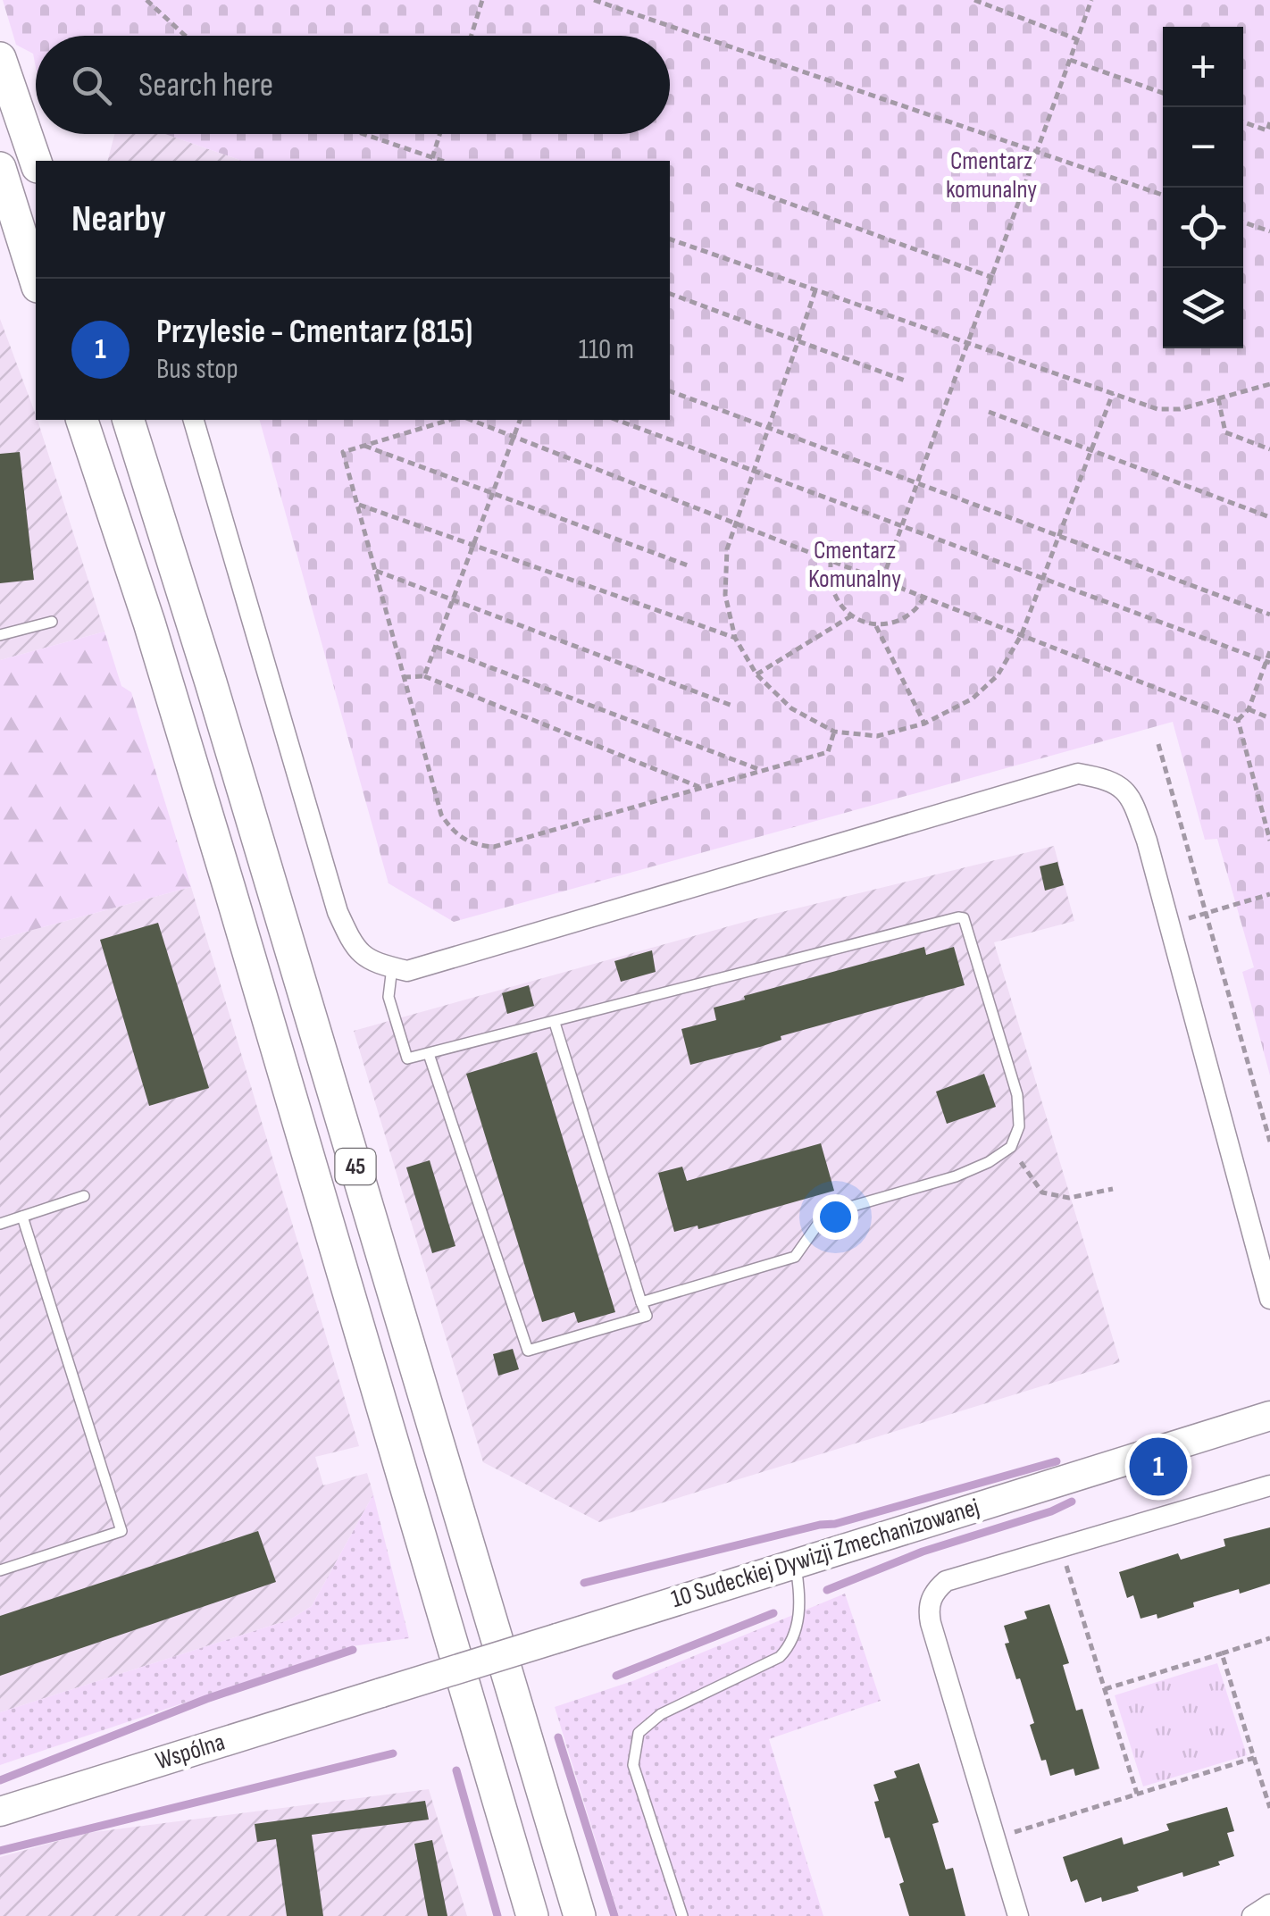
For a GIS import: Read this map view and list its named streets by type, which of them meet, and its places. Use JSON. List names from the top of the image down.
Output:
{
  "streets": {
    "main road": ["45"],
    "street": ["10 Sudeckiej Dywizji Zmechanizowanej", "Wspólna"]
  },
  "crossings": [
    ["10 Sudeckiej Dywizji Zmechanizowanej", "Wspólna"]
  ],
  "parks": ["Cmentarz komunalny", "Cmentarz Komunalny"],
  "page": {
    "map_buttons": ["+", "−"],
    "search": "Search here",
    "heading": "Nearby",
    "list": [
      {
        "mark": "1",
        "name": "Przylesie - Cmentarz (815)",
        "note": "Bus stop",
        "value": "110 m"
      }
    ],
    "pins": "1"
  }
}
